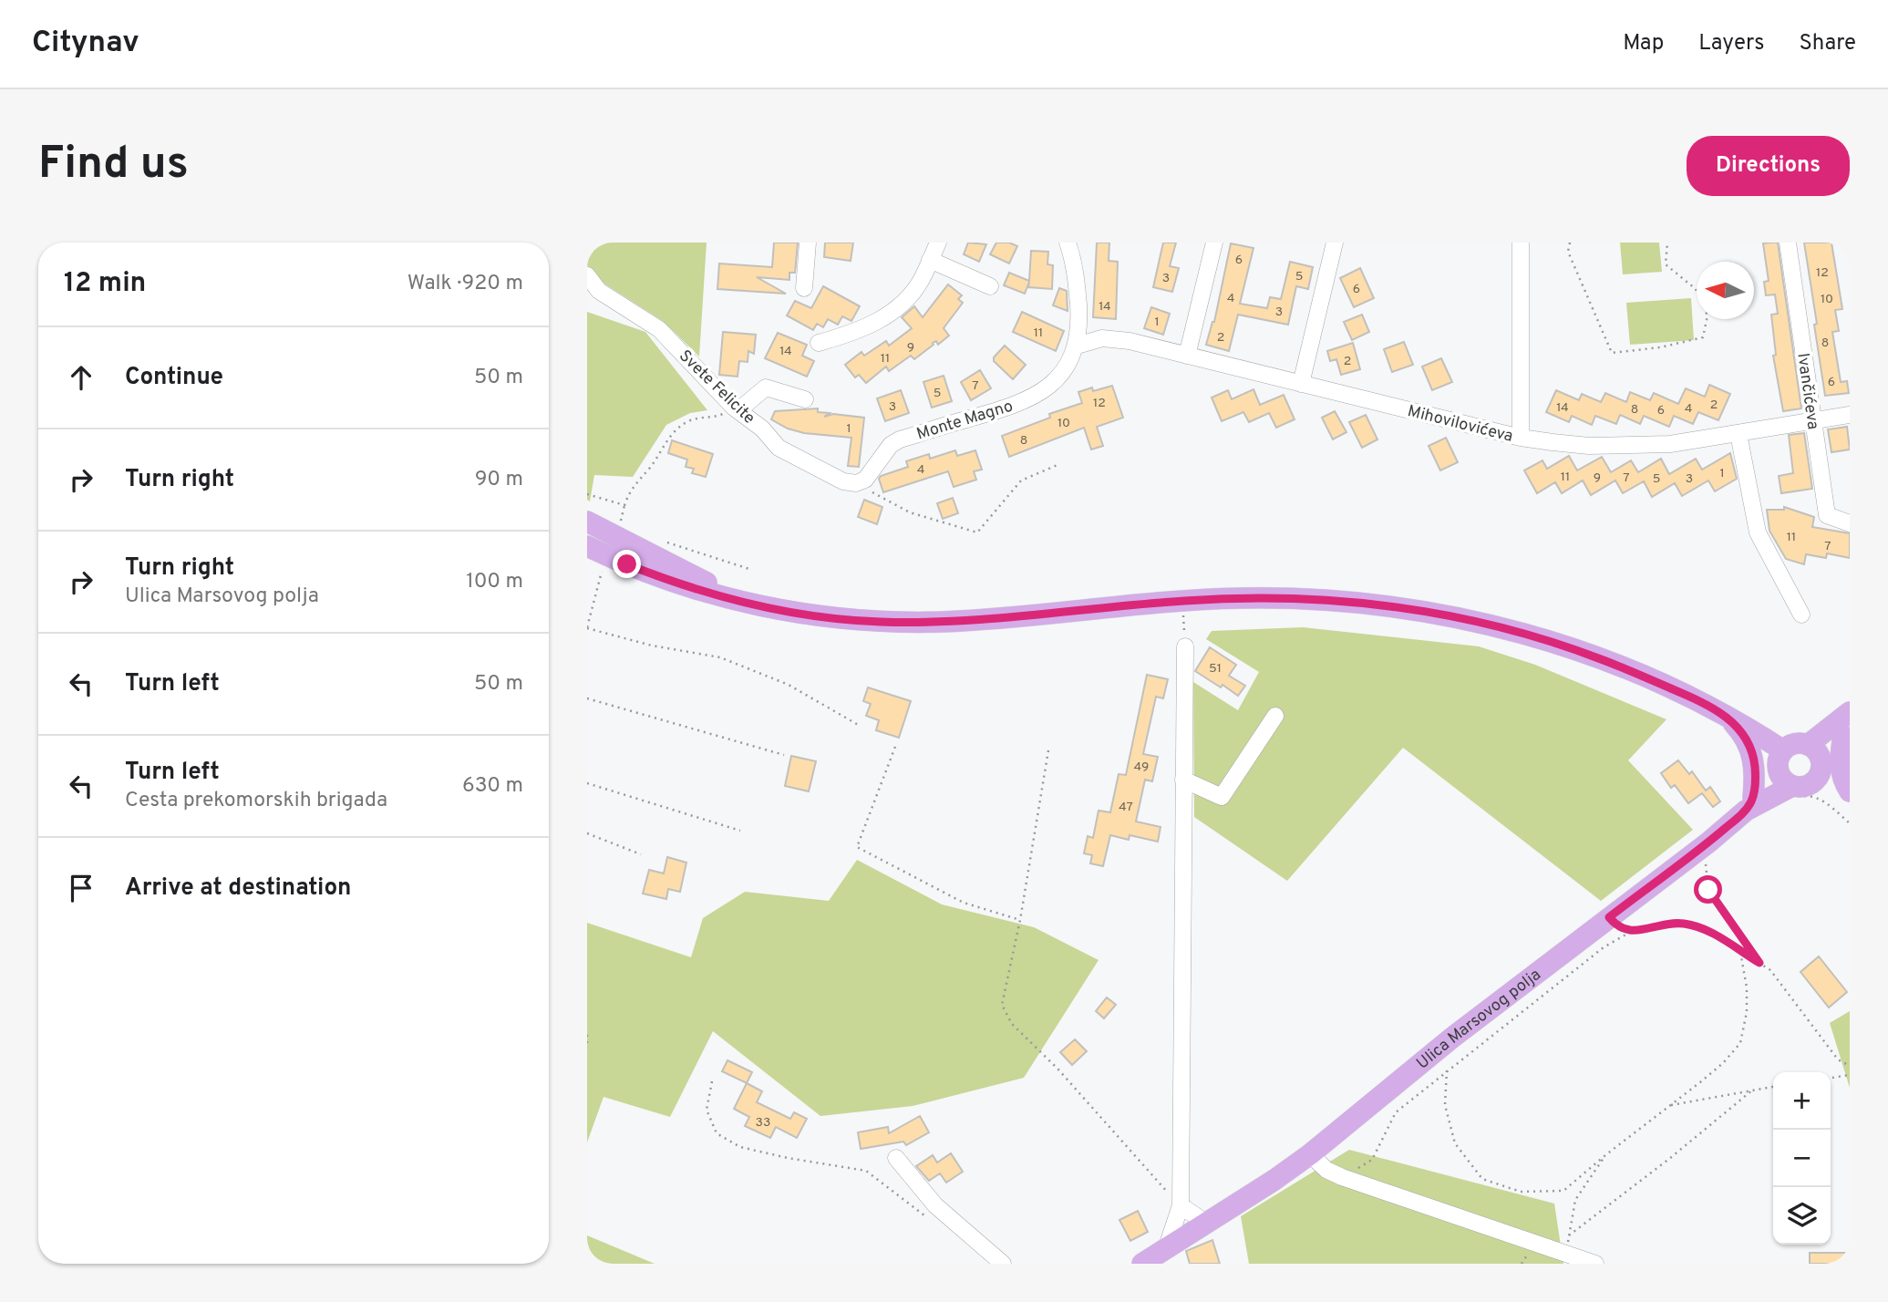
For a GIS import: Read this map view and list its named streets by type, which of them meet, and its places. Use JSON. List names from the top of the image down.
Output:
{
  "streets": {
    "main road": ["Ulica Marsovog polja"],
    "street": [
      "Svete Felicite",
      "Ivančićeva",
      "Monte Magno",
      "Mihovilovićeva"
    ]
  },
  "crossings": [
    ["Svete Felicite", "Monte Magno"],
    ["Ivančićeva", "Mihovilovićeva"],
    ["Monte Magno", "Mihovilovićeva"]
  ],
  "house_numbers": [
    "6",
    "12",
    "5",
    "3",
    "6",
    "4",
    "10",
    "14",
    "3",
    "1",
    "11",
    "2",
    "8",
    "9",
    "14",
    "11",
    "2",
    "6",
    "7",
    "5",
    "12",
    "2",
    "3",
    "14",
    "4",
    "8",
    "6",
    "10",
    "1",
    "8",
    "4",
    "1",
    "11",
    "9",
    "7",
    "5",
    "3",
    "11",
    "7",
    "51",
    "49",
    "47",
    "33"
  ],
  "north": "left",
  "page": {
    "header": "Citynav",
    "nav": ["Map", "Layers", "Share"],
    "buttons": "Directions",
    "title": "Find us",
    "heading": ["12 min", "Walk · 920 m"],
    "list": [
      ["Continue", "50 m"],
      ["Turn right", "90 m"],
      ["Turn right", "Ulica Marsovog polja", "100 m"],
      ["Turn left", "50 m"],
      ["Turn left", "Cesta prekomorskih brigada", "630 m"],
      "Arrive at destination"
    ],
    "map_buttons": ["+", "−"]
  }
}
